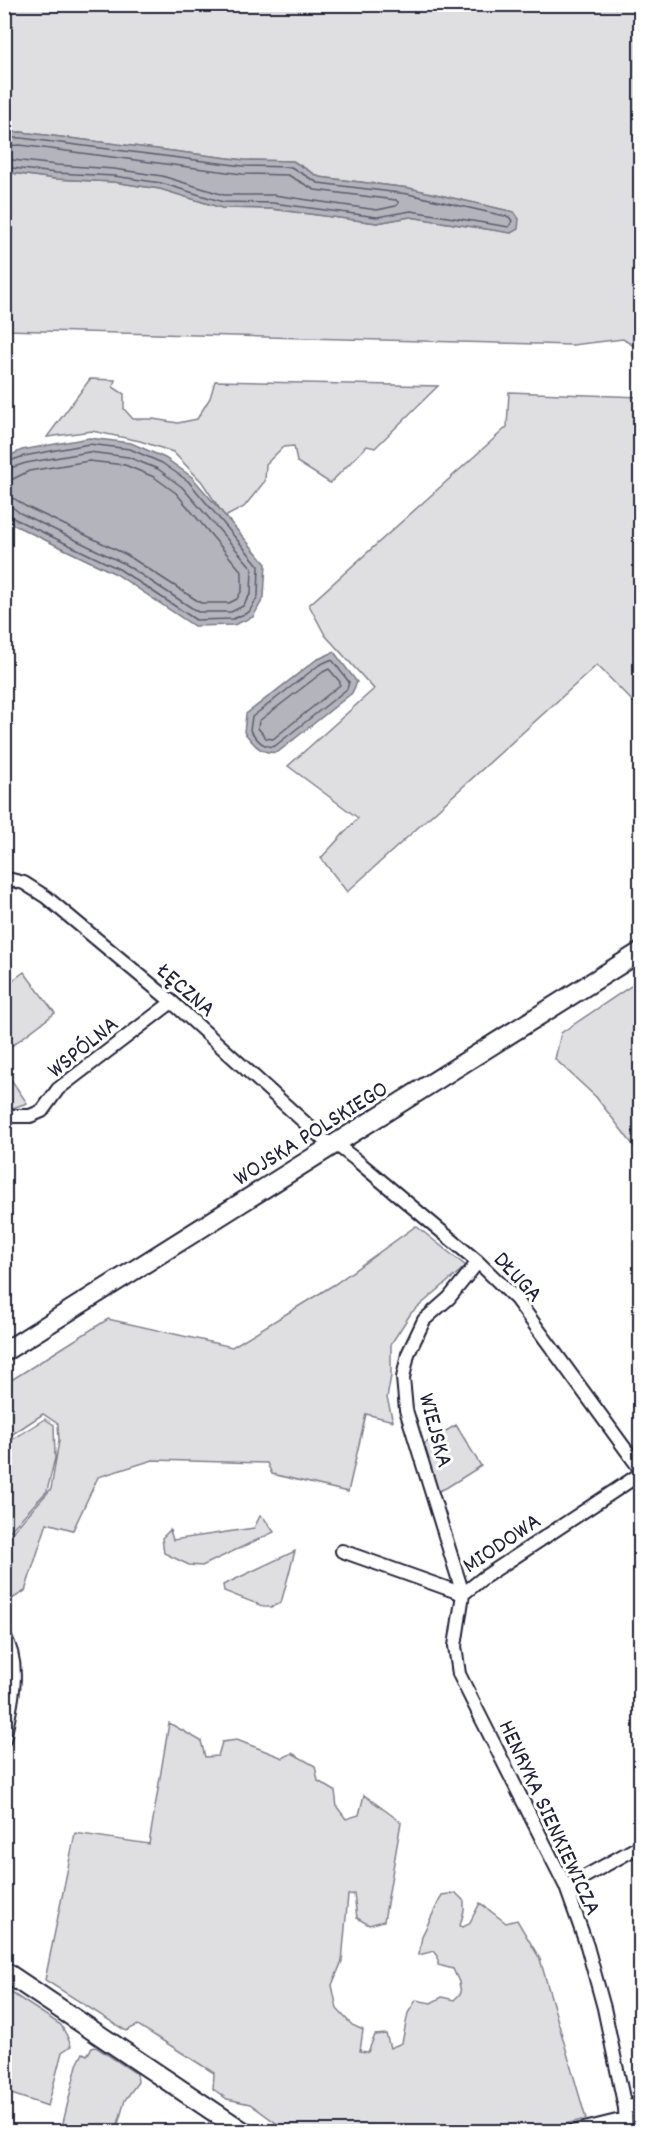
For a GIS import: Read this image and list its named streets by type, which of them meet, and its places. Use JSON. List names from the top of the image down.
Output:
{
  "streets": {
    "main road": ["WOJSKA POLSKIEGO"],
    "street": [
      "ŁĘCZNA",
      "WSPÓLNA",
      "DŁUGA",
      "WIEJSKA",
      "MIODOWA",
      "HENRYKA SIENKIEWICZA"
    ]
  },
  "crossings": [
    ["ŁĘCZNA", "WSPÓLNA"],
    ["ŁĘCZNA", "WOJSKA POLSKIEGO"],
    ["ŁĘCZNA", "DŁUGA"],
    ["WOJSKA POLSKIEGO", "DŁUGA"],
    ["DŁUGA", "WIEJSKA"],
    ["DŁUGA", "MIODOWA"],
    ["WIEJSKA", "MIODOWA"],
    ["WIEJSKA", "HENRYKA SIENKIEWICZA"],
    ["MIODOWA", "HENRYKA SIENKIEWICZA"]
  ]
}
